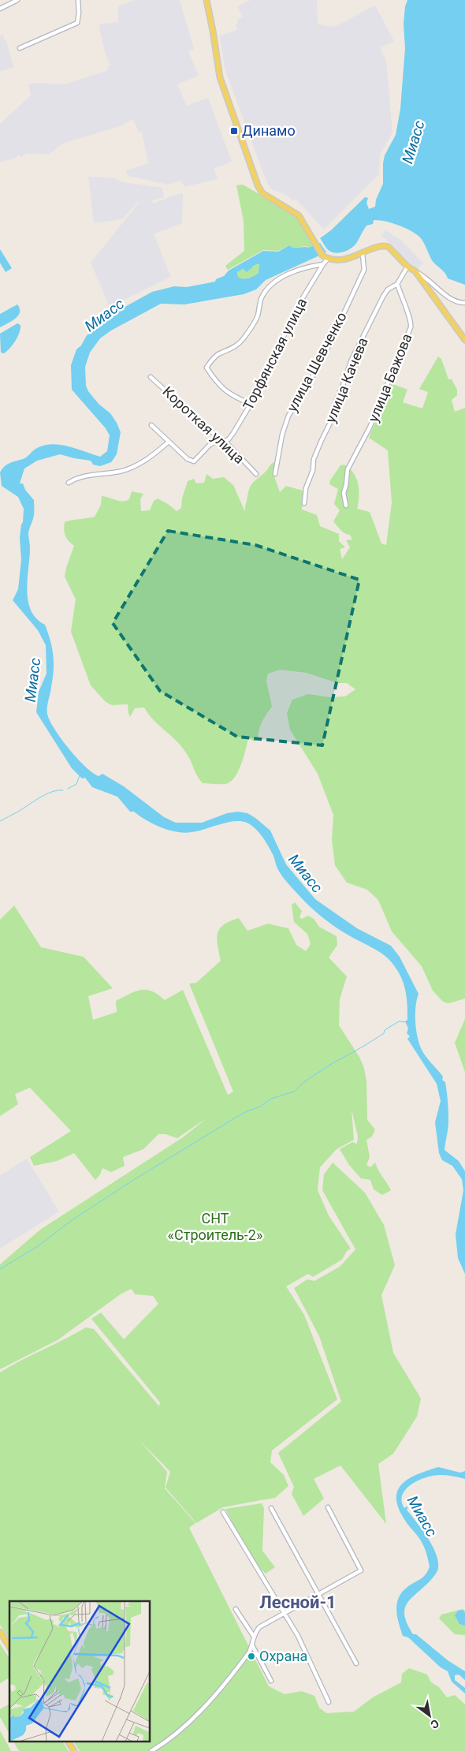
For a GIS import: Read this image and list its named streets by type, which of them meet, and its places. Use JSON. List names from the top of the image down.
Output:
{
  "streets": {
    "street": [
      "Торфянская улица",
      "улица Шевченко",
      "улица Бажова",
      "улица Качева",
      "Короткая улица"
    ]
  },
  "crossings": [
    ["Торфянская улица", "Короткая улица"],
    ["улица Бажова", "улица Качева"]
  ],
  "districts": ["Лесной-1"],
  "water": ["Миасс"],
  "parks": ["СНТ «Строитель-2»"],
  "places": {
    "transit": ["Динамо"],
    "other": ["Охрана"]
  },
  "north": "bottom right"
}
